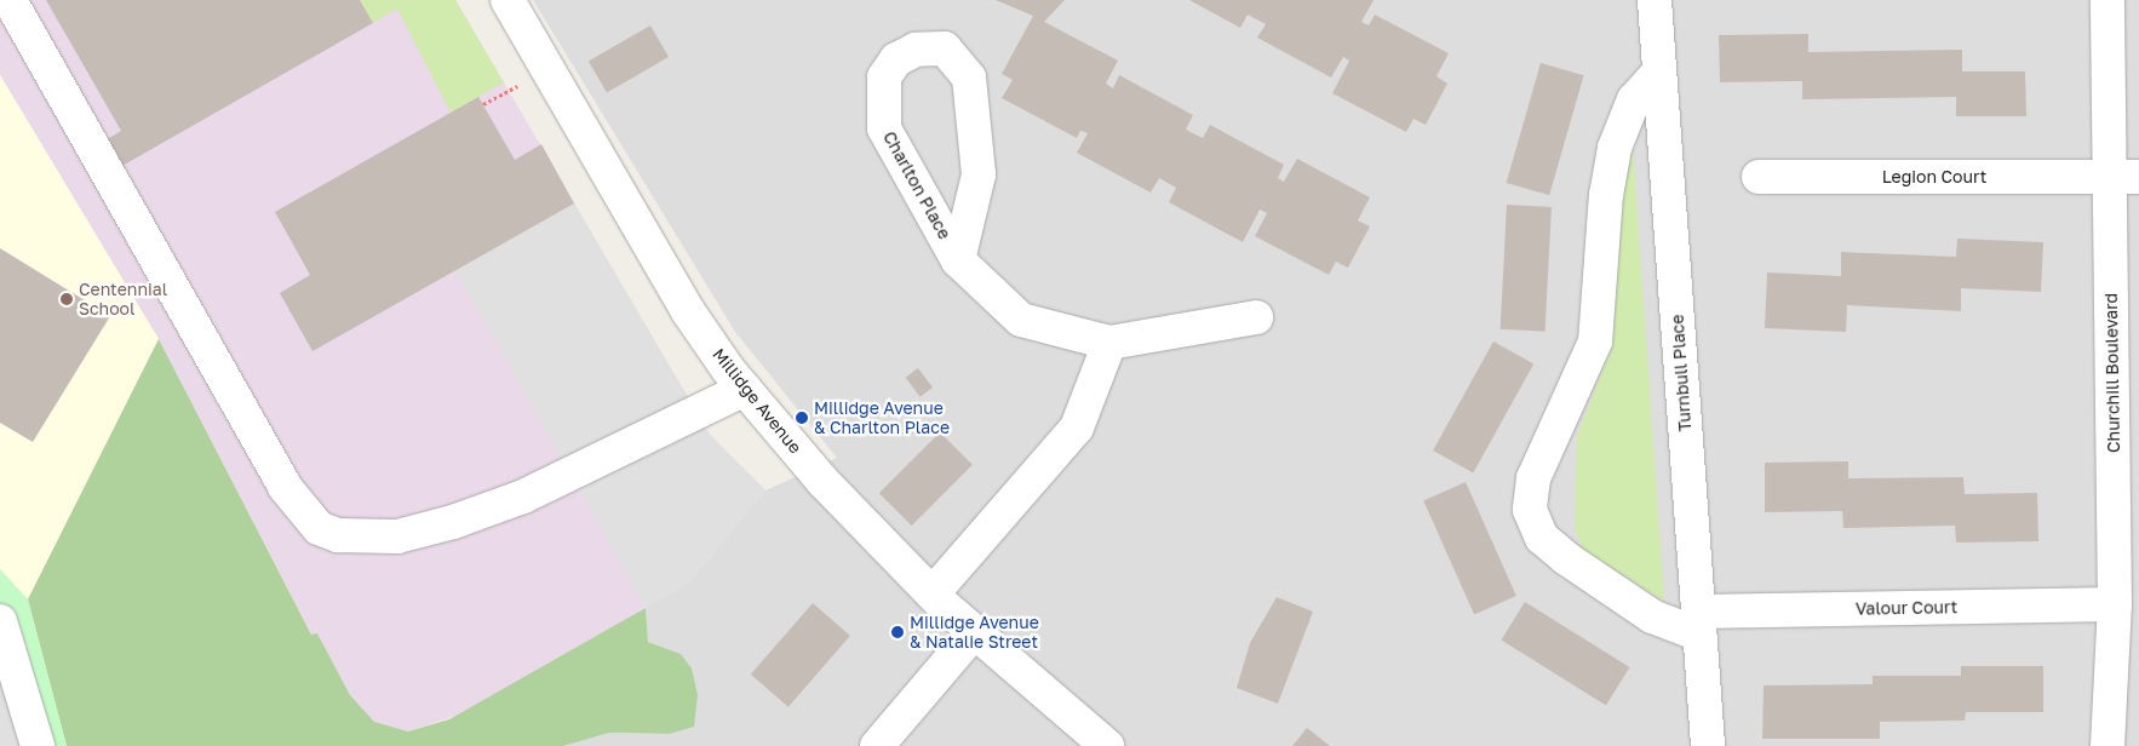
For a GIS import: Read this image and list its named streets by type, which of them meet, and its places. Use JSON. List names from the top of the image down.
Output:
{
  "streets": {
    "street": [
      "Legion Court",
      "Charlton Place",
      "Turnbull Place",
      "Churchill Boulevard",
      "Millidge Avenue",
      "Valour Court"
    ]
  },
  "crossings": [
    ["Legion Court", "Churchill Boulevard"],
    ["Turnbull Place", "Valour Court"],
    ["Churchill Boulevard", "Valour Court"]
  ],
  "places": ["Centennial School", "Millidge Avenue & Charlton Place", "Millidge Avenue & Natalie Street"]
}
